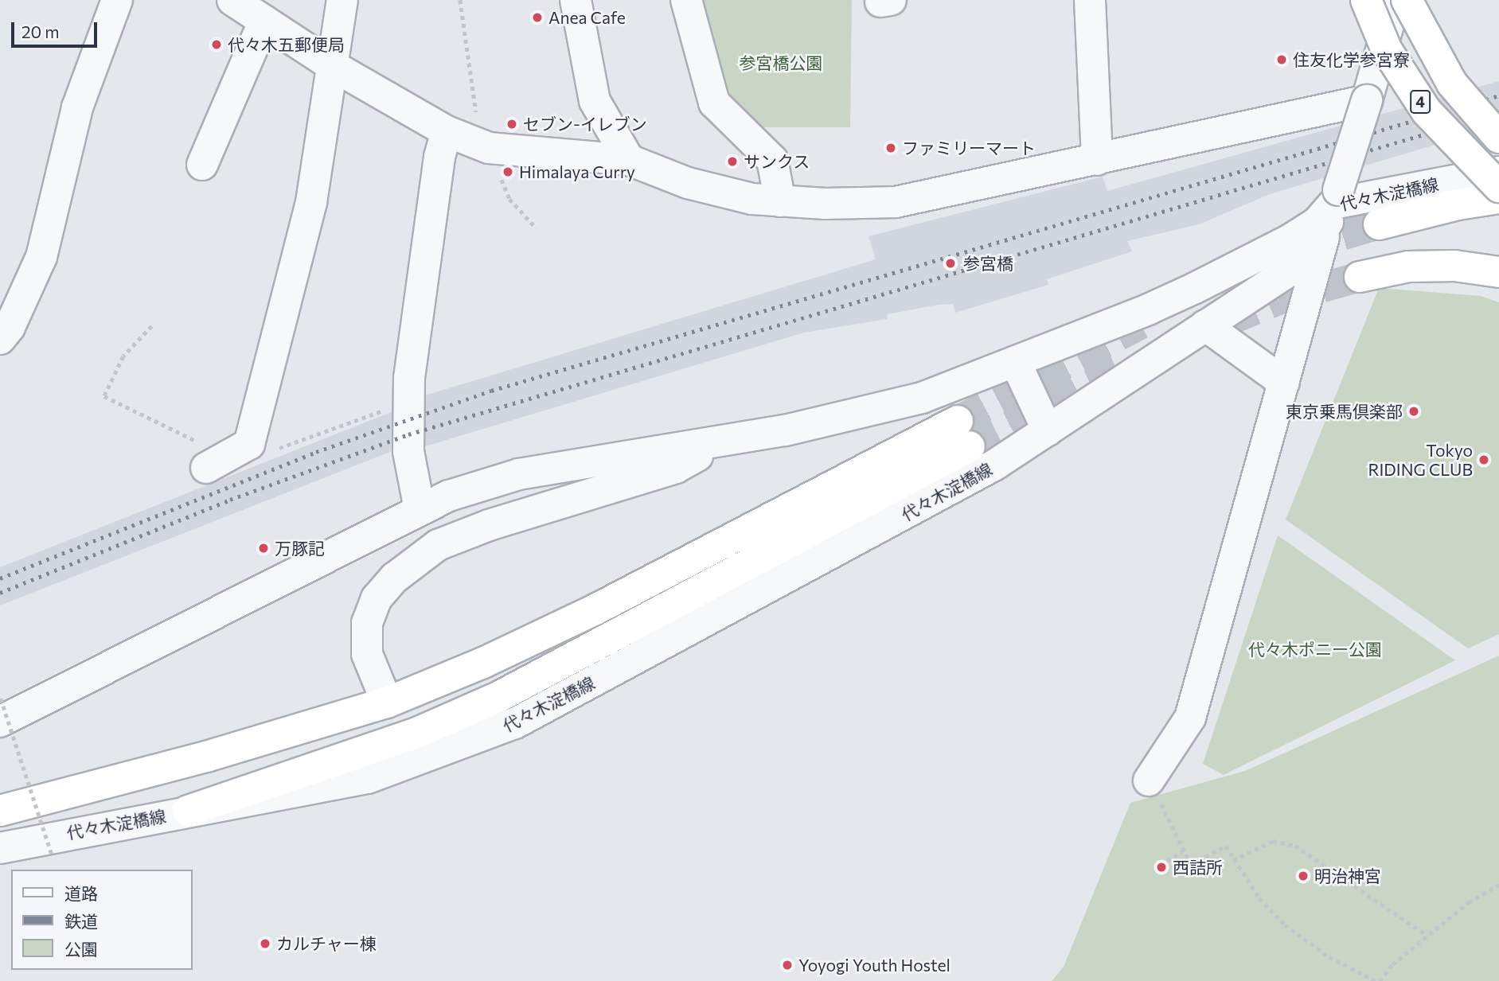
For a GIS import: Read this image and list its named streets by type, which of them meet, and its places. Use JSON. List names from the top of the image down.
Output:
{
  "streets": {
    "highway": ["4"],
    "street": ["代々木淀橋線"]
  },
  "parks": ["参宮橋公園", "代々木ポニー公園"],
  "places": [
    "Anea Cafe",
    "代々木五郵便局",
    "住友化学参宮寮",
    "セブン-イレブン",
    "ファミリーマート",
    "サンクス",
    "Himalaya Curry",
    "参宮橋",
    "東京乗馬倶楽部",
    "Tokyo RIDING CLUB",
    "万豚記",
    "西詰所",
    "明治神宮",
    "カルチャー棟",
    "Yoyogi Youth Hostel"
  ],
  "legend": ["道路", "鉄道", "公園"],
  "scale_bar": "20 m"
}
